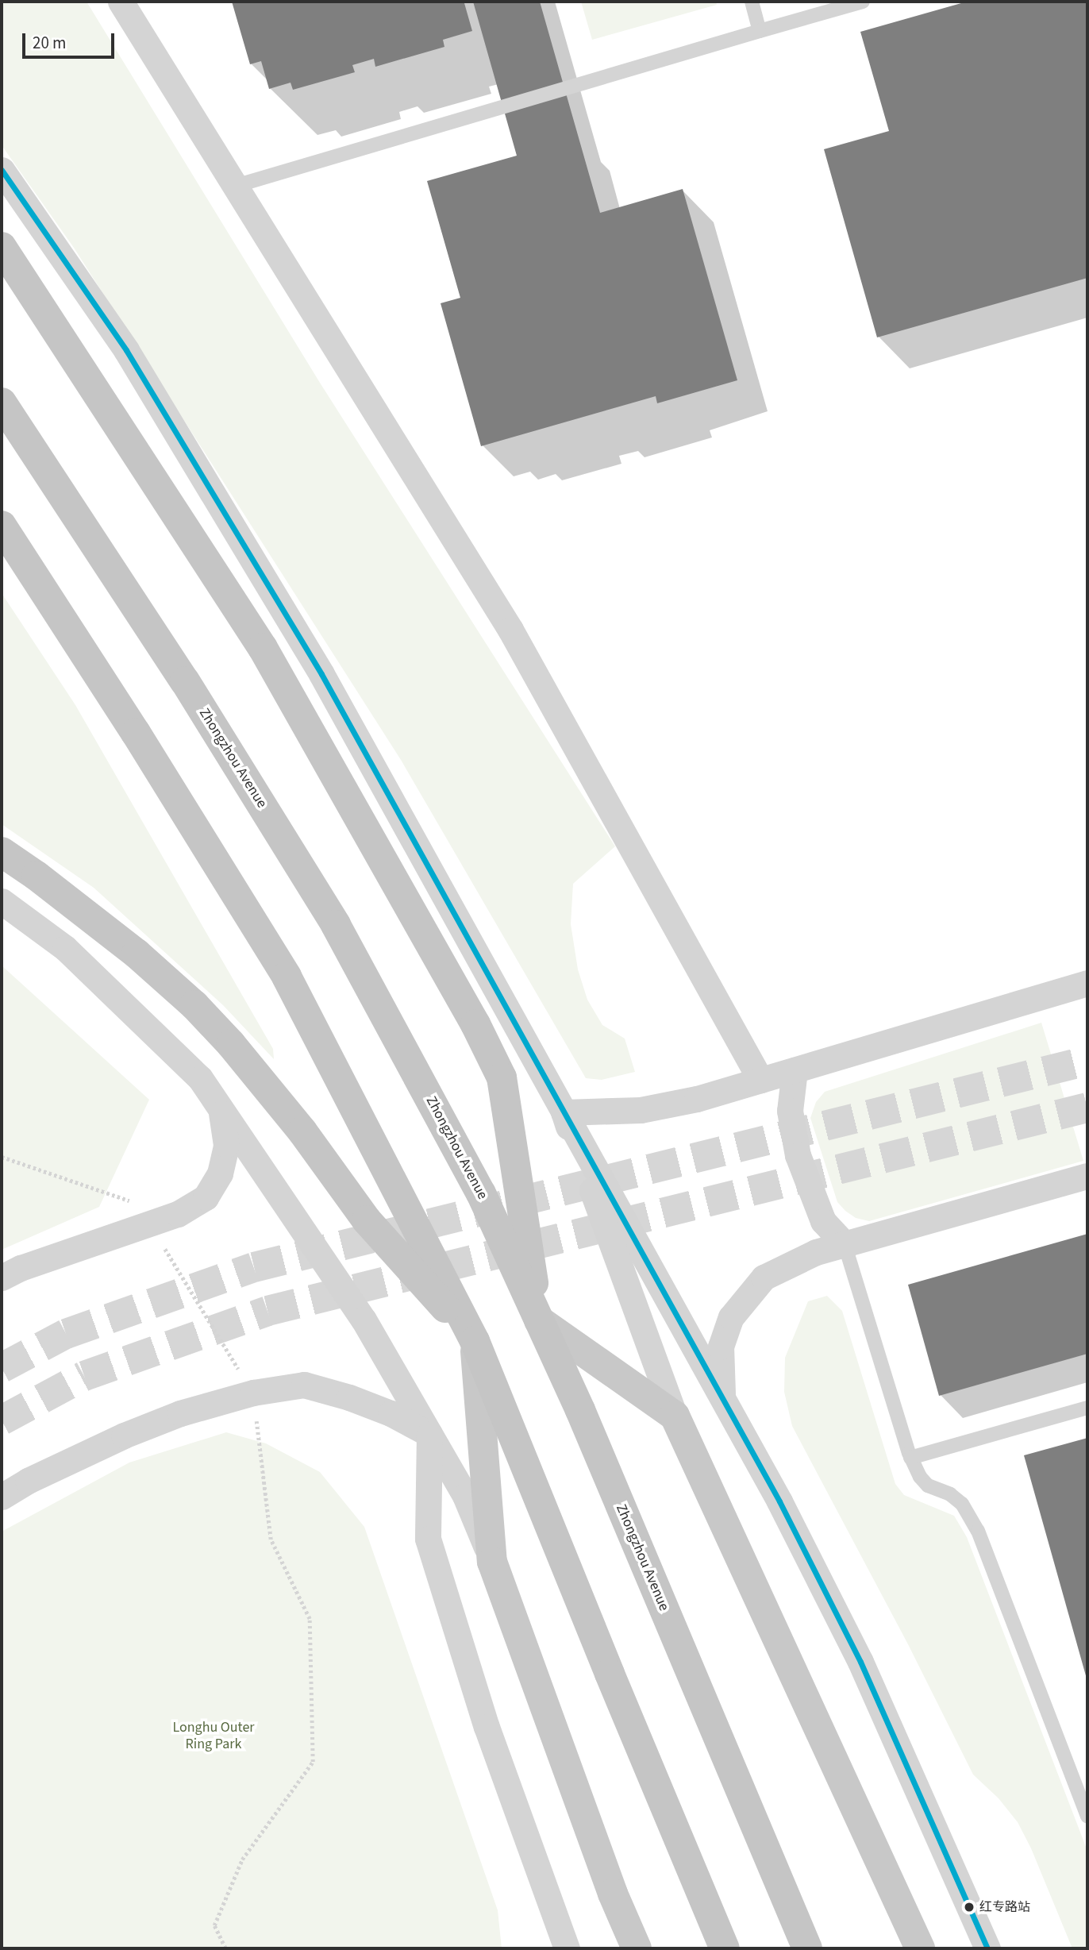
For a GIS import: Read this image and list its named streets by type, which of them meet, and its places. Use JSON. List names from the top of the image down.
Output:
{
  "streets": {
    "highway": ["Zhongzhou Avenue"]
  },
  "parks": ["Longhu Outer Ring Park"],
  "places": ["红专路站"],
  "scale_bar": "20 m"
}
